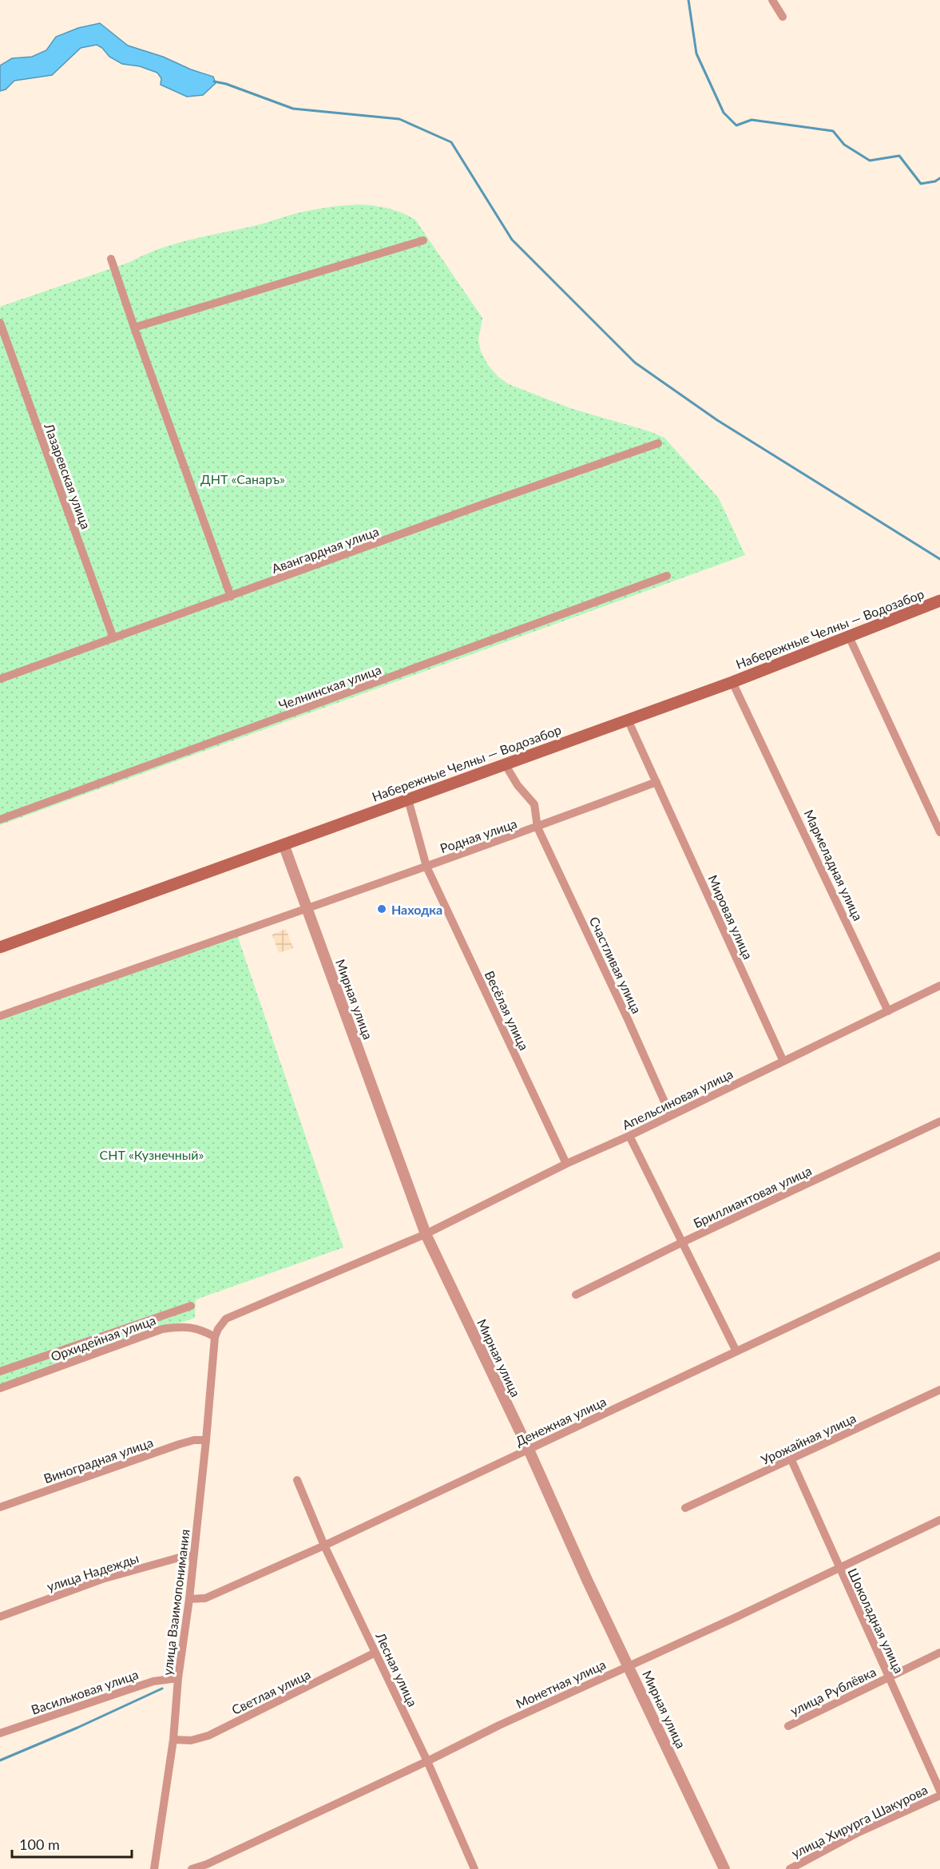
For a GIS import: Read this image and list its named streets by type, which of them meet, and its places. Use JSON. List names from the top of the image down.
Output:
{
  "streets": {
    "main road": ["Набережные Челны — Водозабор"],
    "street": [
      "Лазаревская улица",
      "Авангардная улица",
      "Челнинская улица",
      "Родная улица",
      "Мармеладная улица",
      "Мировая улица",
      "Счастливая улица",
      "Мирная улица",
      "Весёлая улица",
      "Апельсиновая улица",
      "Бриллиантовая улица",
      "Орхидейная улица",
      "Денежная улица",
      "Урожайная улица",
      "Виноградная улица",
      "улица Надежды",
      "улица Взаимопонимания",
      "Шоколадная улица",
      "Лесная улица",
      "Монетная улица",
      "улица Рублёвка",
      "Васильковая улица",
      "Светлая улица",
      "улица Хирурга Шакурова"
    ]
  },
  "crossings": [
    ["Лазаревская улица", "Авангардная улица"],
    ["Набережные Челны — Водозабор", "Мармеладная улица"],
    ["Набережные Челны — Водозабор", "Мировая улица"],
    ["Набережные Челны — Водозабор", "Счастливая улица"],
    ["Набережные Челны — Водозабор", "Мирная улица"],
    ["Набережные Челны — Водозабор", "Весёлая улица"],
    ["Родная улица", "Мировая улица"],
    ["Родная улица", "Счастливая улица"],
    ["Родная улица", "Мирная улица"],
    ["Родная улица", "Весёлая улица"],
    ["Мармеладная улица", "Апельсиновая улица"],
    ["Мировая улица", "Апельсиновая улица"],
    ["Счастливая улица", "Апельсиновая улица"],
    ["Мирная улица", "Апельсиновая улица"],
    ["Мирная улица", "Денежная улица"],
    ["Мирная улица", "Монетная улица"],
    ["Весёлая улица", "Апельсиновая улица"],
    ["Апельсиновая улица", "Орхидейная улица"],
    ["Апельсиновая улица", "улица Взаимопонимания"],
    ["Орхидейная улица", "улица Взаимопонимания"],
    ["Денежная улица", "улица Взаимопонимания"],
    ["Денежная улица", "Лесная улица"],
    ["Урожайная улица", "Шоколадная улица"],
    ["Виноградная улица", "улица Взаимопонимания"],
    ["улица Надежды", "улица Взаимопонимания"],
    ["улица Взаимопонимания", "Васильковая улица"],
    ["улица Взаимопонимания", "Светлая улица"],
    ["Шоколадная улица", "Монетная улица"],
    ["Шоколадная улица", "улица Рублёвка"],
    ["Лесная улица", "Монетная улица"],
    ["Лесная улица", "Светлая улица"]
  ],
  "parks": ["ДНТ «Санаръ»", "СНТ «Кузнечный»"],
  "places": ["Находка"],
  "scale_bar": "100 m"
}
